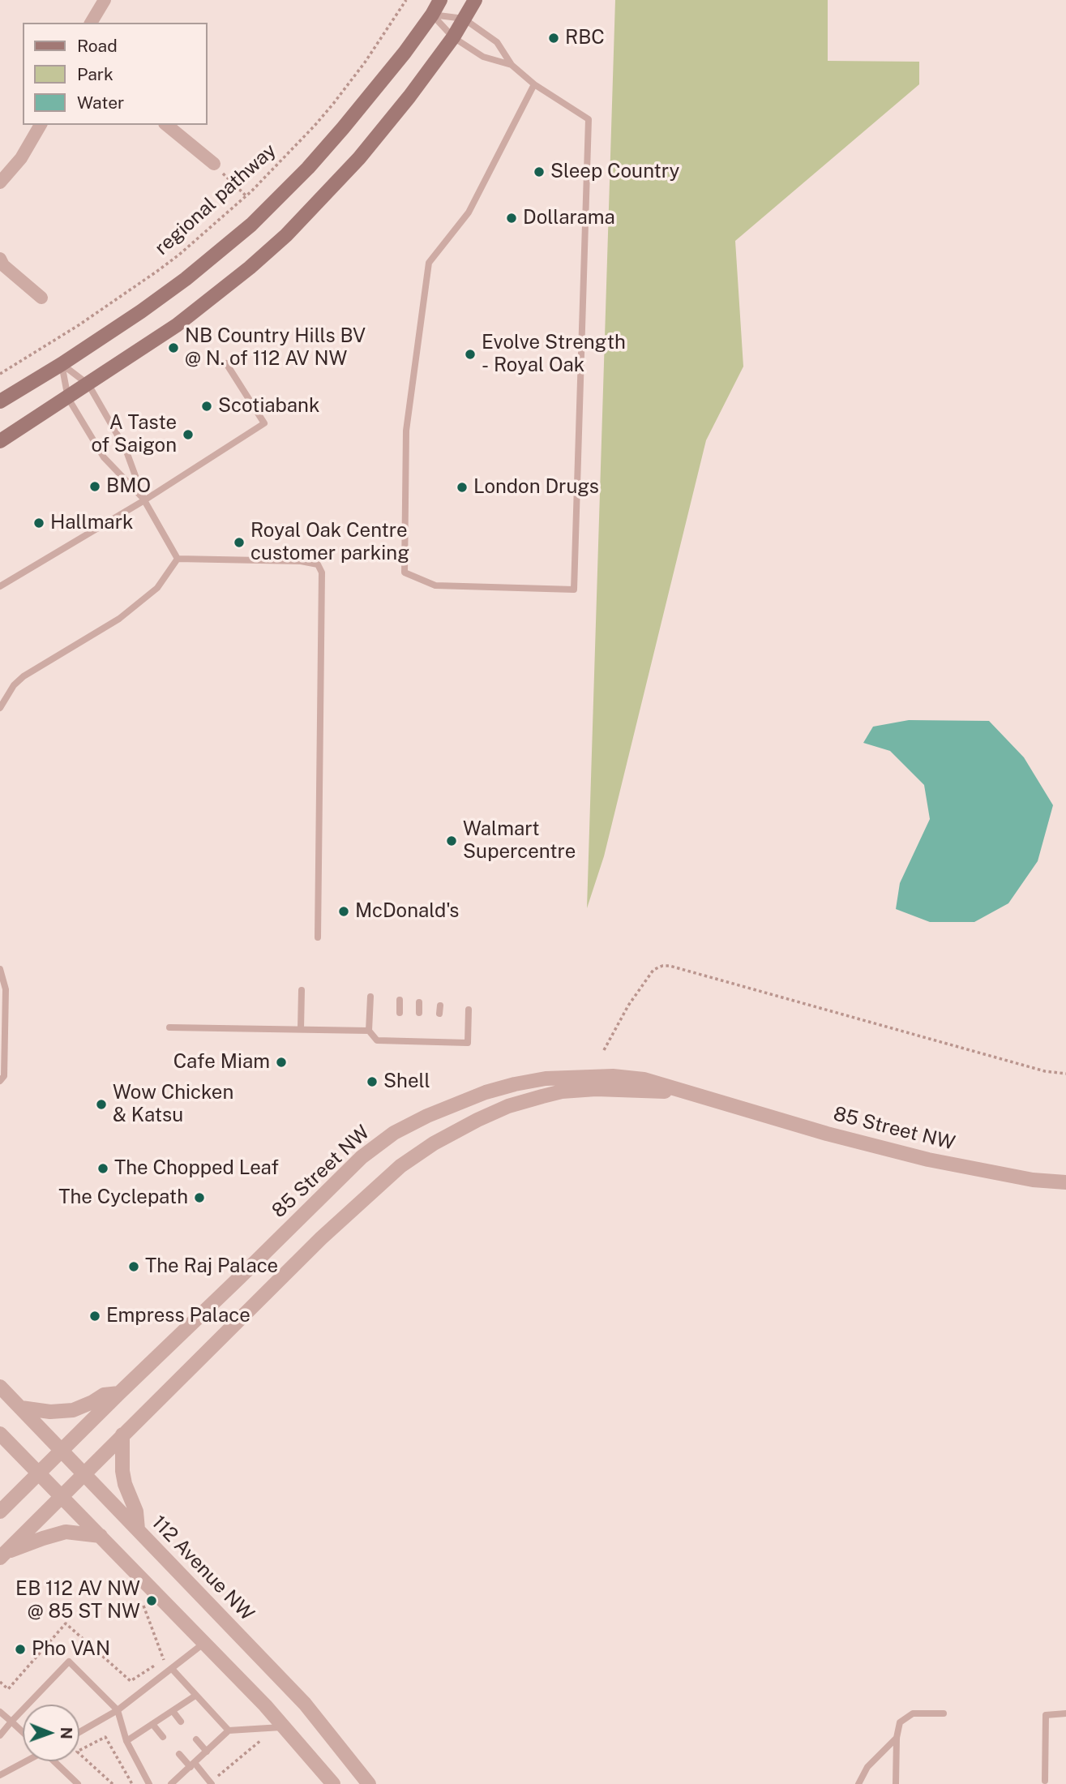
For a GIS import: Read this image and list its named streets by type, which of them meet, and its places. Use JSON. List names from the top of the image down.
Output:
{
  "streets": {
    "street": ["85 Street NW", "112 Avenue NW"],
    "path": ["regional pathway"]
  },
  "crossings": [
    ["85 Street NW", "112 Avenue NW"]
  ],
  "places": [
    "RBC",
    "Sleep Country",
    "Dollarama",
    "NB Country Hills BV @ N. of 112 AV NW",
    "Evolve Strength - Royal Oak",
    "Scotiabank",
    "A Taste of Saigon",
    "BMO",
    "London Drugs",
    "Hallmark",
    "Royal Oak Centre customer parking",
    "Walmart Supercentre",
    "McDonald's",
    "Cafe Miam",
    "Shell",
    "Wow Chicken & Katsu",
    "The Chopped Leaf",
    "The Cyclepath",
    "The Raj Palace",
    "Empress Palace",
    "EB 112 AV NW @ 85 ST NW",
    "Pho VAN"
  ],
  "legend": ["Road", "Park", "Water"],
  "north": "right"
}
